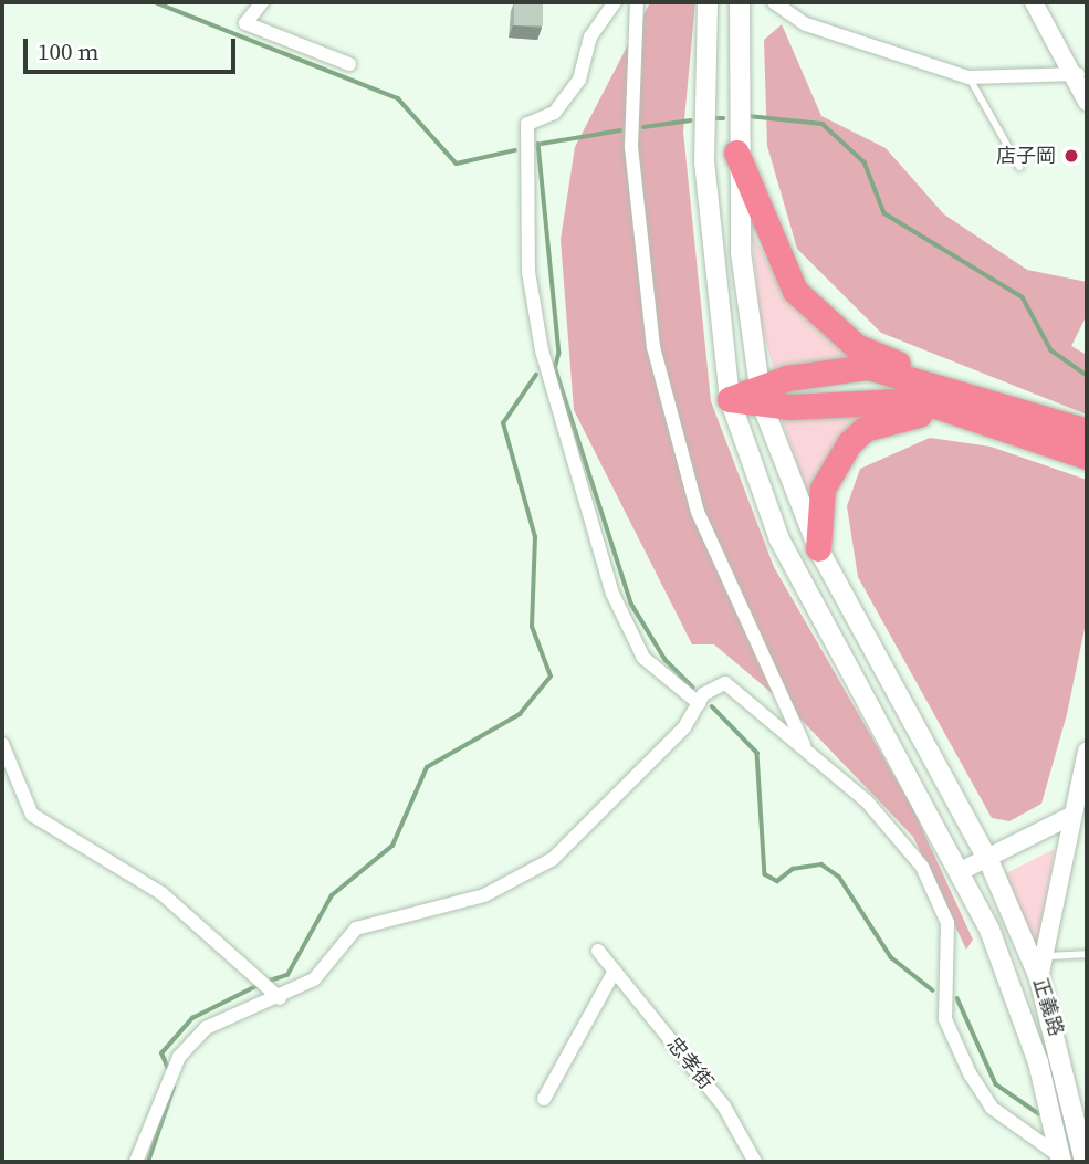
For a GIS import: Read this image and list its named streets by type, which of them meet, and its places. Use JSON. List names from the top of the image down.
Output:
{
  "streets": {
    "main road": ["正義路"],
    "street": ["忠孝街"]
  },
  "places": ["店子岡"],
  "scale_bar": "100 m"
}
